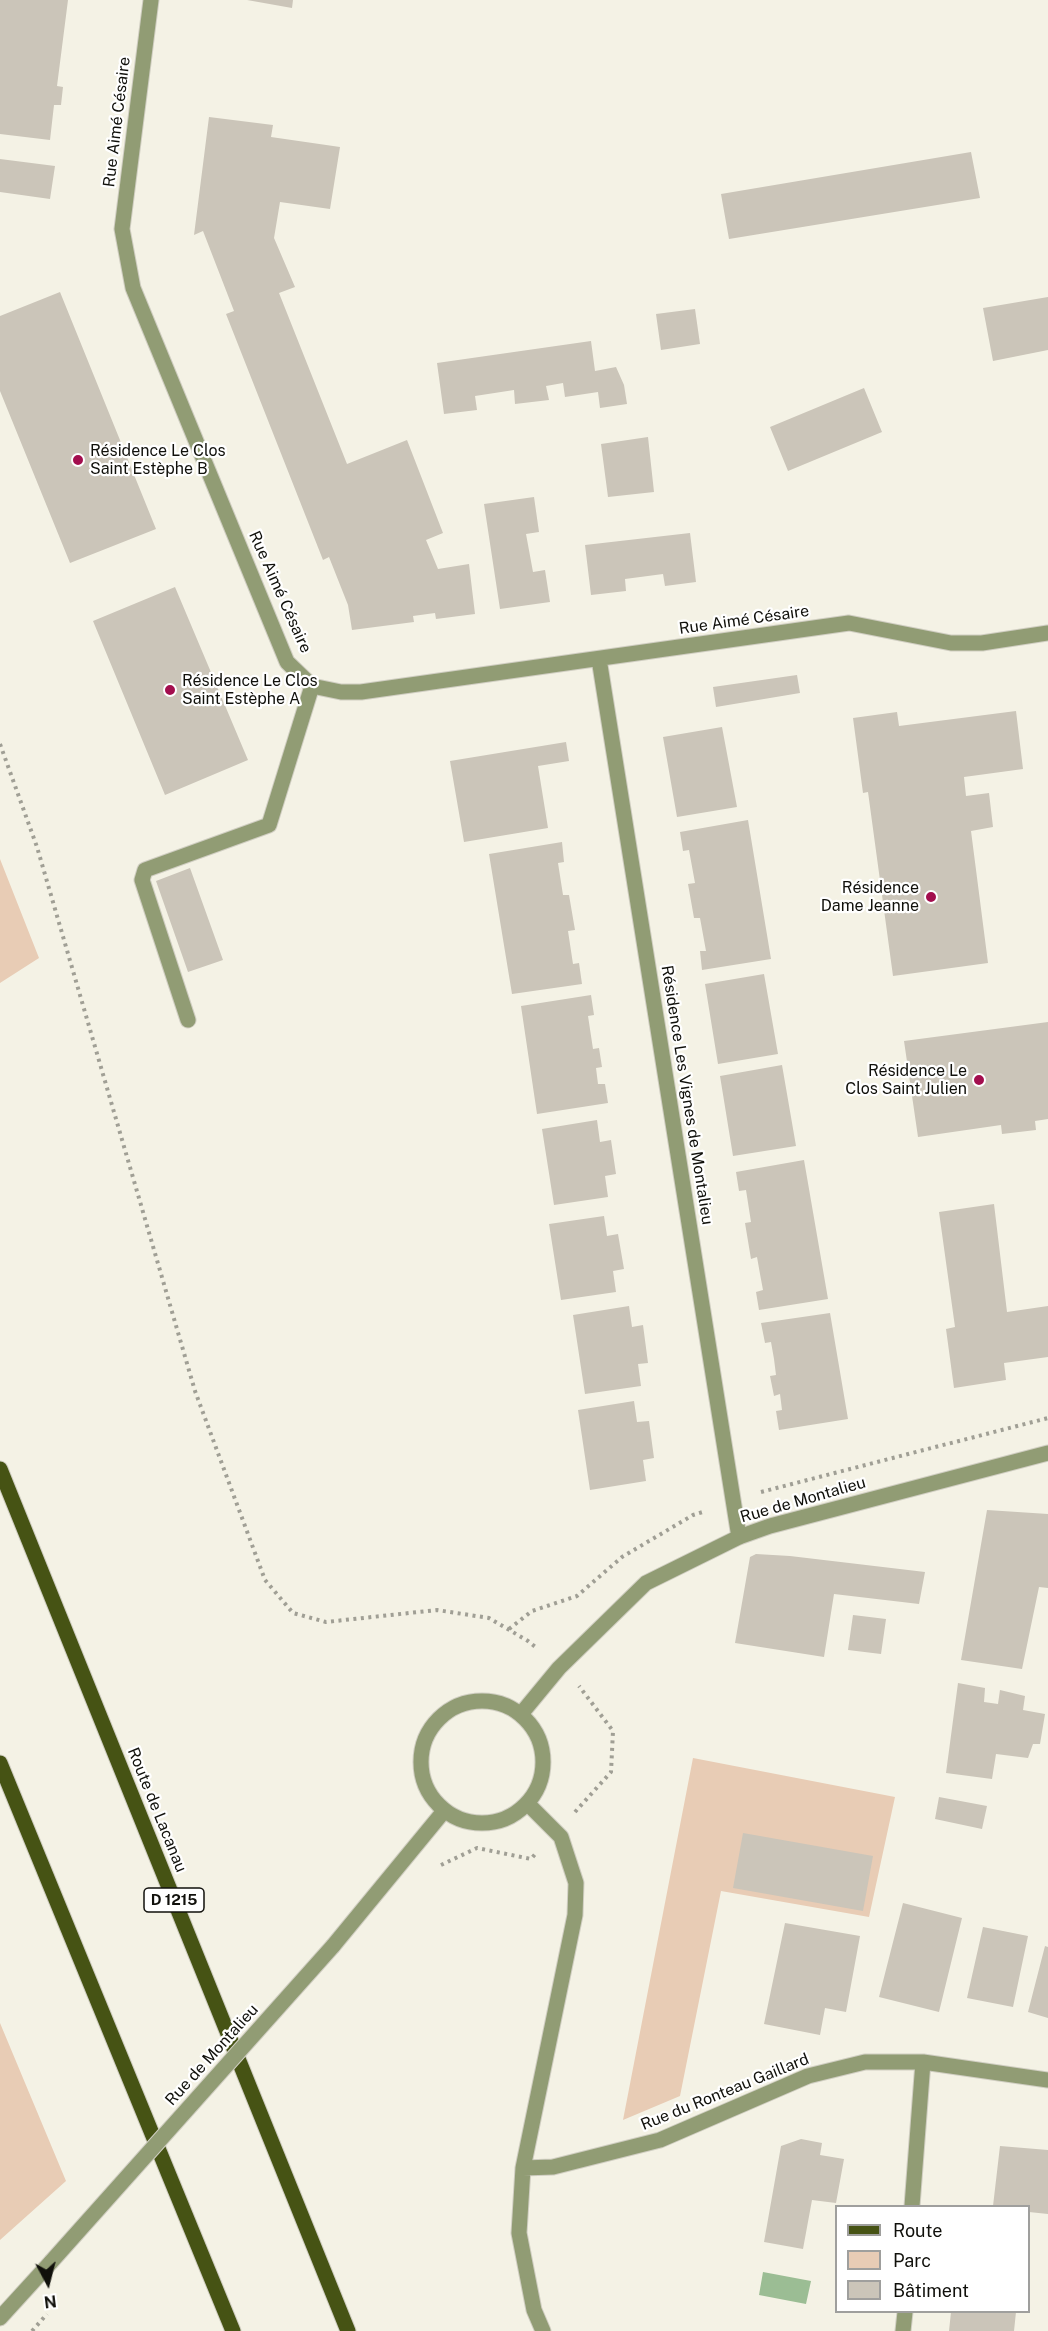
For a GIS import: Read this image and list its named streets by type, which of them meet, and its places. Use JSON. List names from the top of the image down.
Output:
{
  "streets": {
    "main road": ["Route de Lacanau", "D 1215"],
    "street": [
      "Rue Aimé Césaire",
      "Résidence Les Vignes de Montalieu",
      "Rue de Montalieu",
      "Rue du Ronteau Gaillard"
    ]
  },
  "crossings": [
    ["Rue Aimé Césaire", "Résidence Les Vignes de Montalieu"],
    ["Résidence Les Vignes de Montalieu", "Rue de Montalieu"]
  ],
  "places": [
    "Résidence Le Clos Saint Estèphe B",
    "Résidence Le Clos Saint Estèphe A",
    "Résidence Dame Jeanne",
    "Résidence Le Clos Saint Julien"
  ],
  "legend": ["Route", "Parc", "Bâtiment"],
  "north": "bottom"
}
